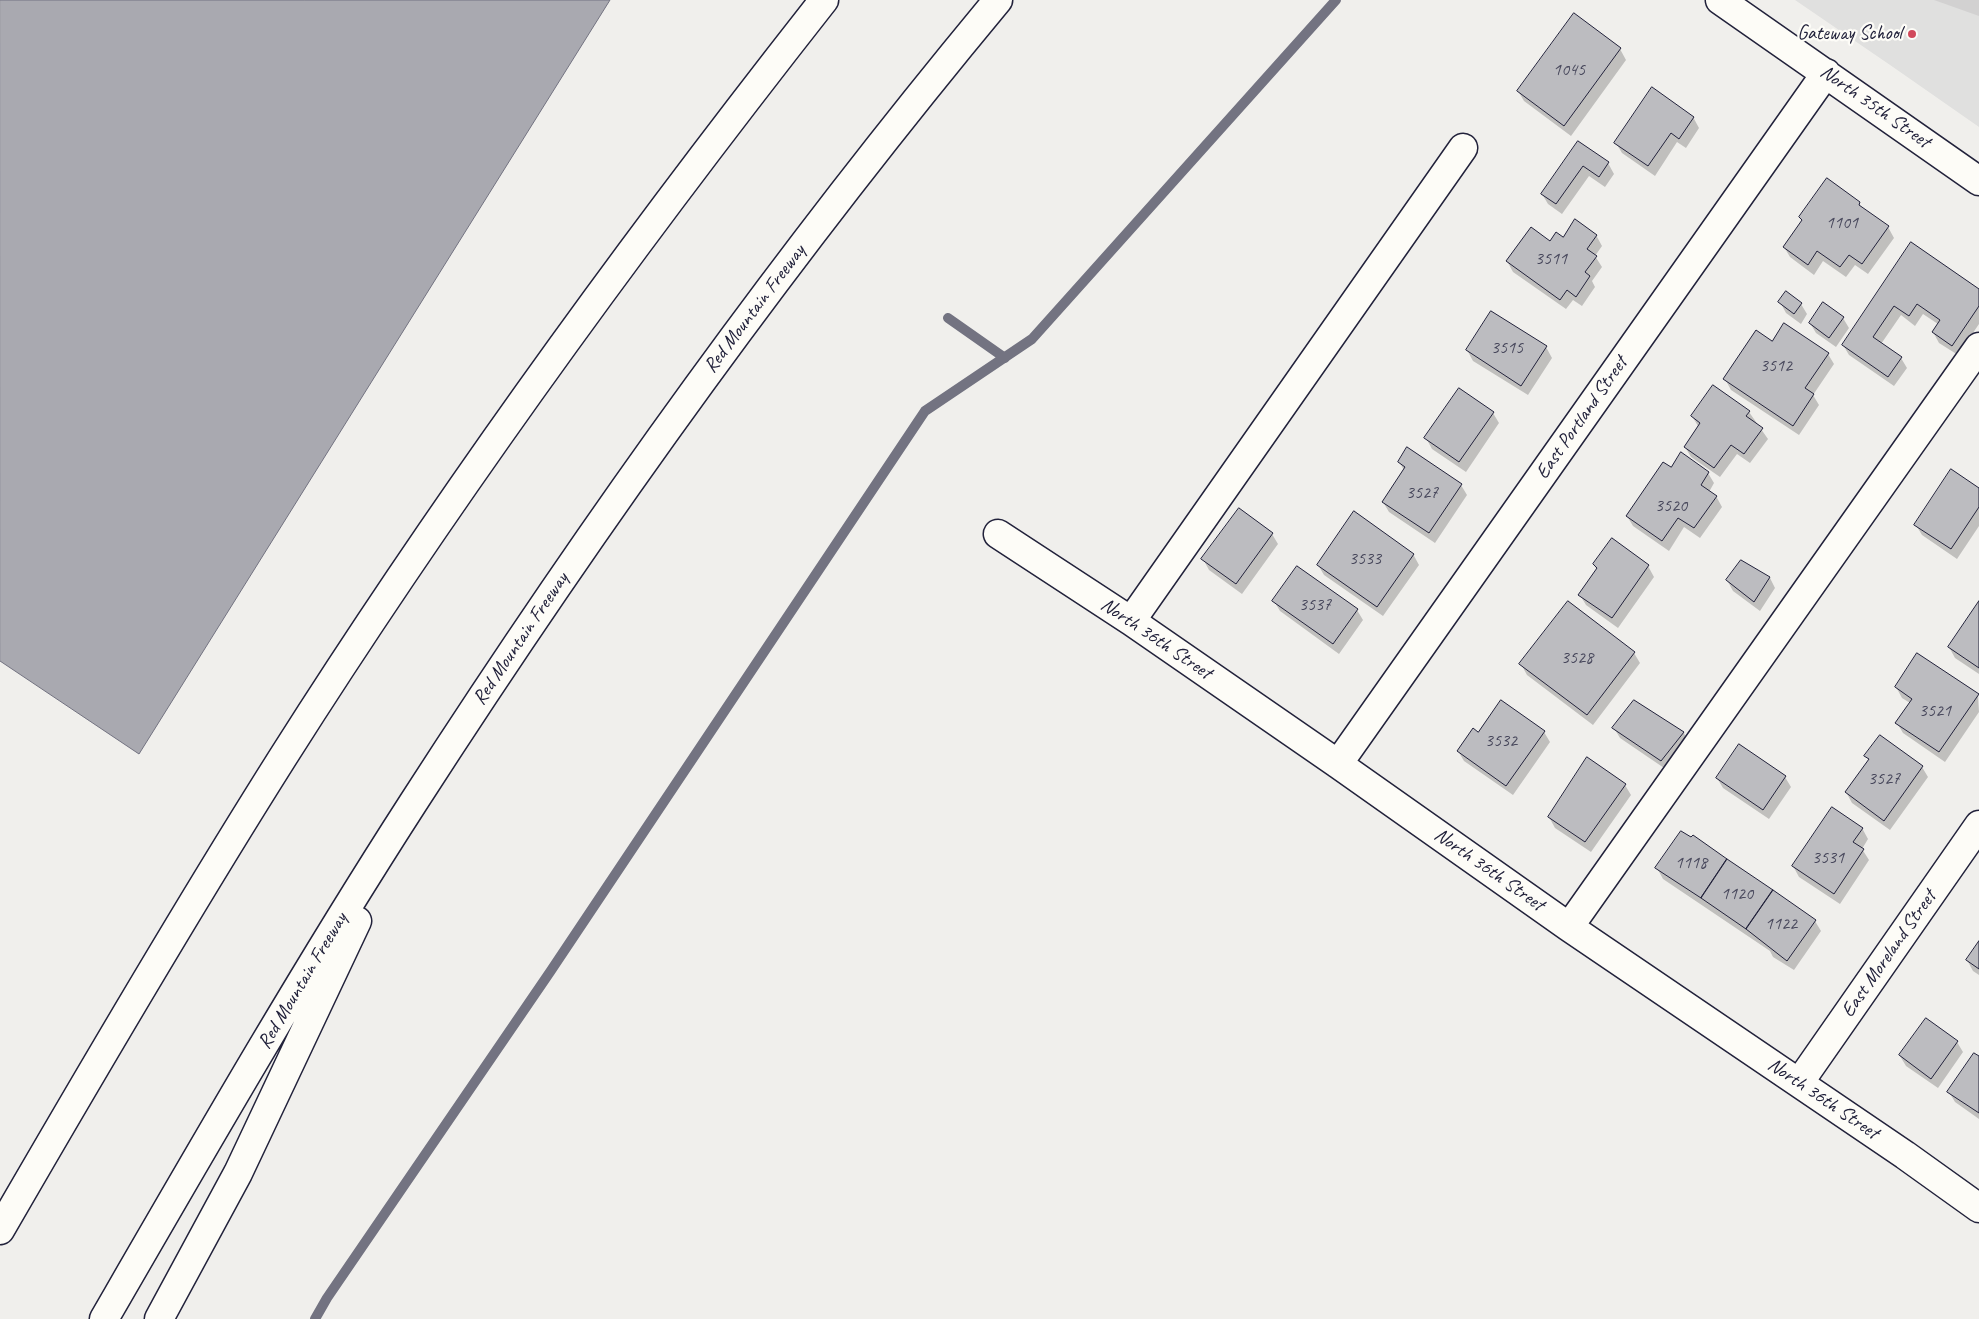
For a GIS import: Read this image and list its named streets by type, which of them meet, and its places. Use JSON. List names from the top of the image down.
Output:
{
  "streets": {
    "main road": [
      "North 35th Street",
      "Red Mountain Freeway",
      "East Portland Street",
      "North 36th Street",
      "East Moreland Street"
    ]
  },
  "crossings": [
    ["North 35th Street", "East Portland Street"],
    ["East Portland Street", "North 36th Street"],
    ["North 36th Street", "East Moreland Street"]
  ],
  "places": ["Gateway School"],
  "house_numbers": [
    "1045",
    "1101",
    "3511",
    "3515",
    "3512",
    "3527",
    "3520",
    "3533",
    "3537",
    "3528",
    "3521",
    "3532",
    "3527",
    "3531",
    "1118",
    "1120",
    "1122"
  ]
}
